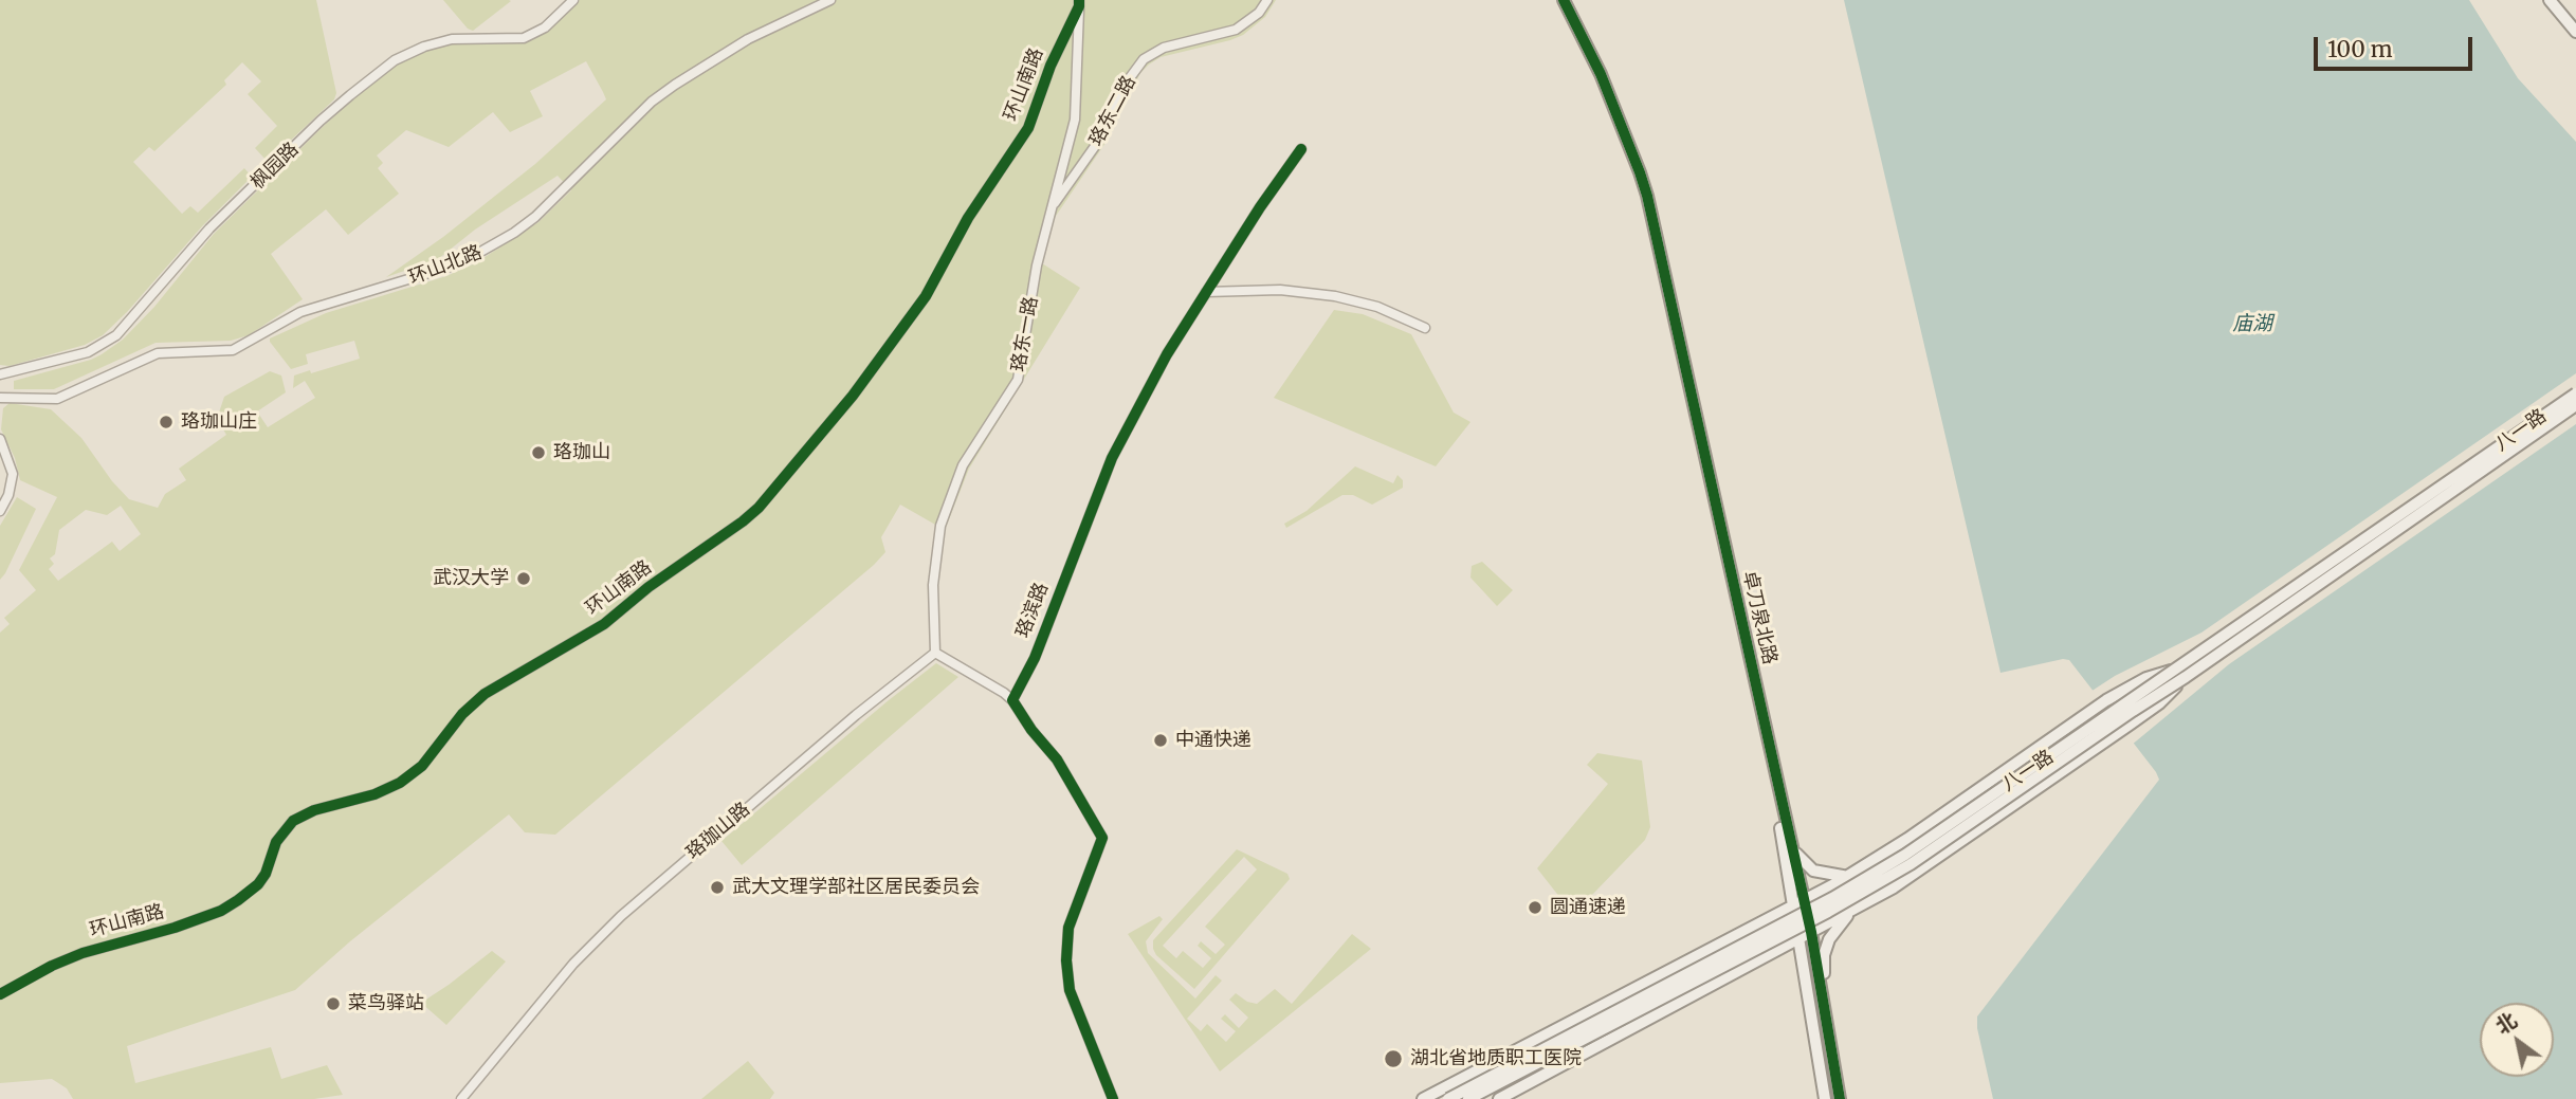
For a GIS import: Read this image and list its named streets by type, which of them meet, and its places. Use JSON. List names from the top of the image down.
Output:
{
  "streets": {
    "main road": ["八一路", "卓刀泉北路"],
    "street": [
      "环山南路",
      "珞东二路",
      "枫园路",
      "环山北路",
      "珞东一路",
      "珞滨路",
      "珞珈山路"
    ]
  },
  "crossings": [
    ["环山南路", "珞东一路"],
    ["珞东二路", "珞东一路"],
    ["珞东一路", "珞珈山路"]
  ],
  "water": ["庙湖"],
  "places": [
    "珞珈山庄",
    "珞珈山",
    "武汉大学",
    "中通快递",
    "武大文理学部社区居民委员会",
    "圆通速递",
    "菜鸟驿站",
    "湖北省地质职工医院"
  ],
  "scale_bar": "100 m",
  "north": "top left"
}
